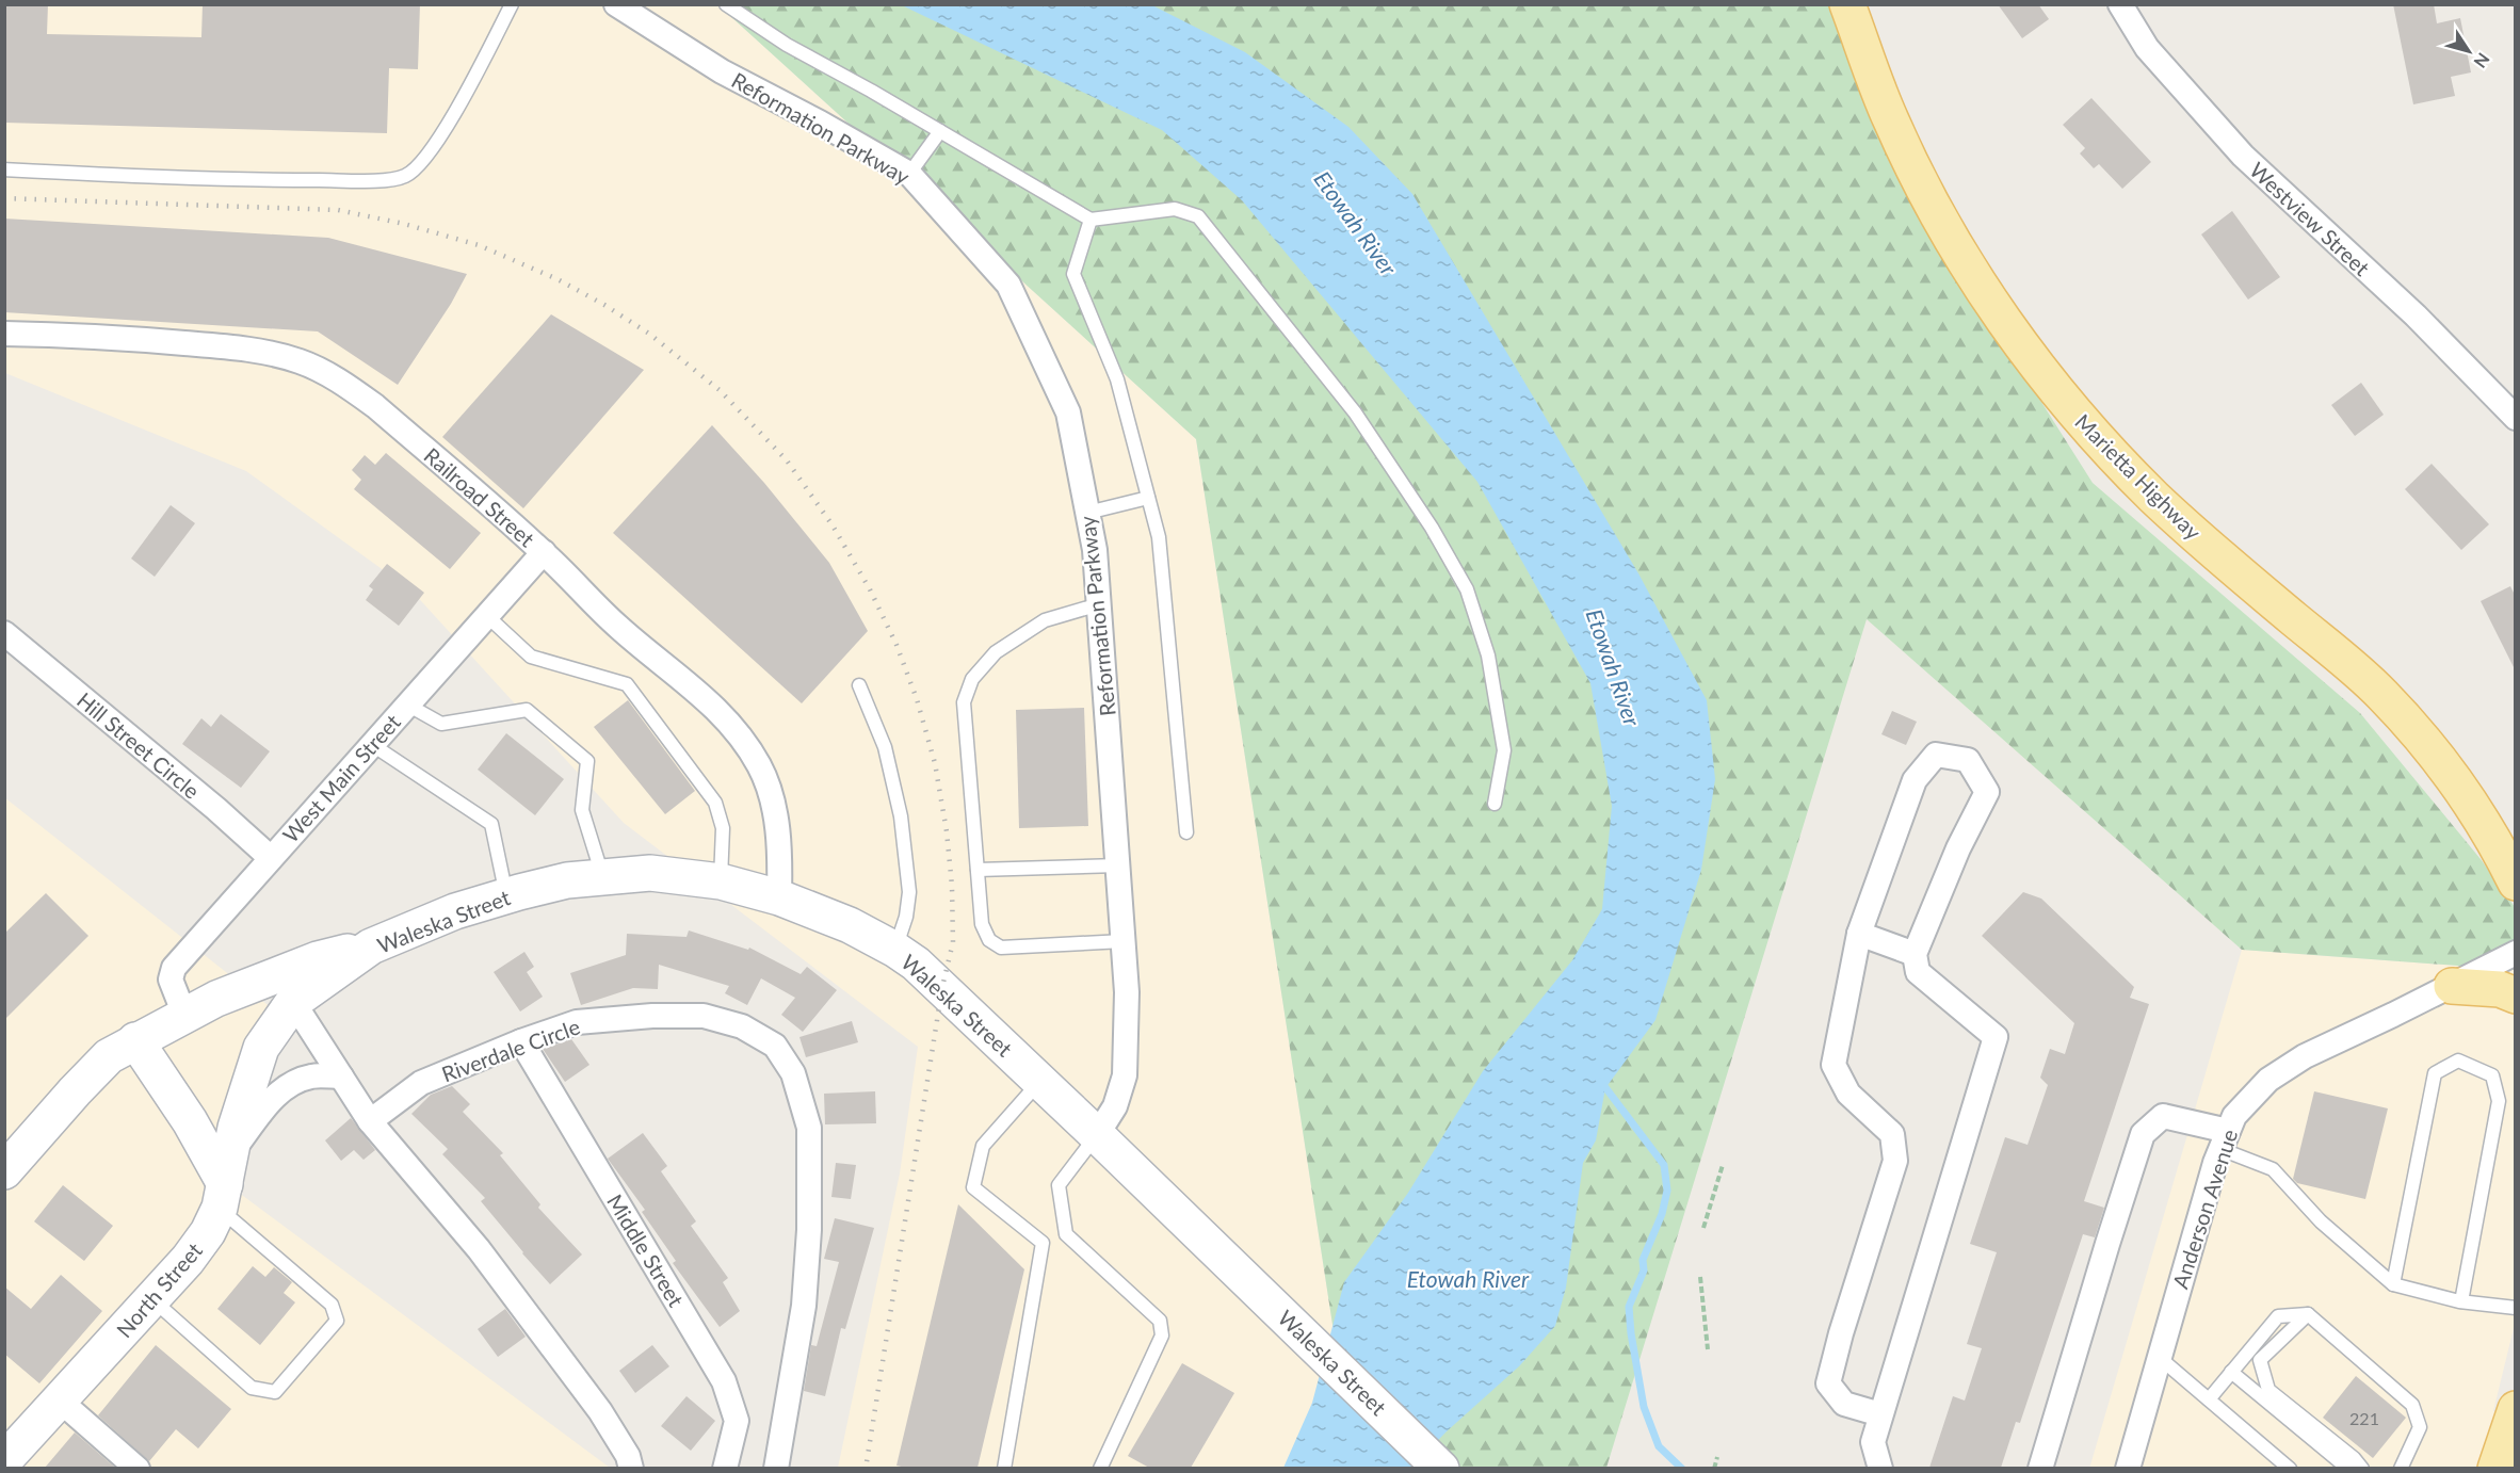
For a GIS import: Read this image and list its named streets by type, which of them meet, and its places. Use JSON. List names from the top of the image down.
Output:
{
  "streets": {
    "main road": ["Marietta Highway", "Waleska Street", "North Street"],
    "street": [
      "Reformation Parkway",
      "Westview Street",
      "Railroad Street",
      "Hill Street Circle",
      "West Main Street",
      "Riverdale Circle",
      "Anderson Avenue",
      "Middle Street"
    ]
  },
  "crossings": [
    ["Reformation Parkway", "Waleska Street"],
    ["Railroad Street", "West Main Street"],
    ["Railroad Street", "Waleska Street"],
    ["Hill Street Circle", "West Main Street"],
    ["Waleska Street", "North Street"],
    ["Riverdale Circle", "Middle Street"]
  ],
  "water": ["Etowah River"],
  "house_numbers": ["221"],
  "north": "bottom right"
}
